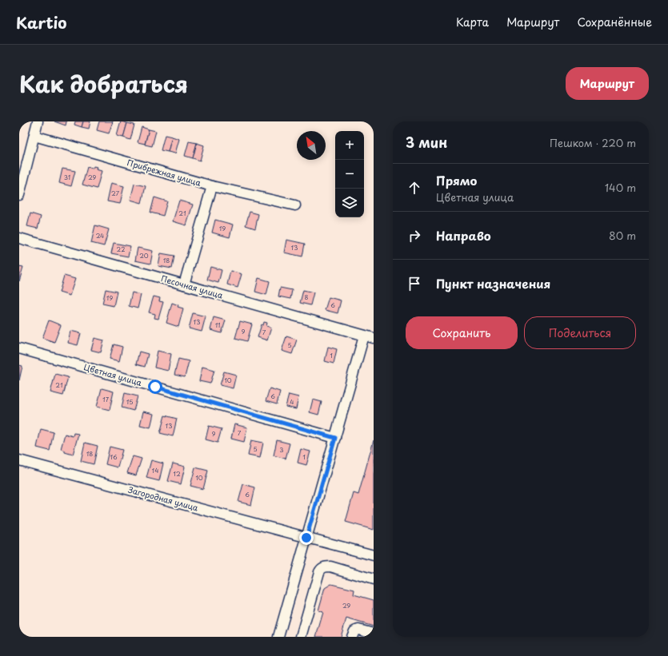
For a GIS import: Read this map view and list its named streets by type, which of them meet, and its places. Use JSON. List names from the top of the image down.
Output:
{
  "streets": {
    "street": [
      "Прибрежная улица",
      "Песочная улица",
      "Цветная улица",
      "Загородная улица"
    ]
  },
  "house_numbers": [
    "31",
    "29",
    "27",
    "21",
    "19",
    "24",
    "13",
    "22",
    "20",
    "18",
    "8",
    "19",
    "6",
    "13",
    "11",
    "9",
    "7",
    "5",
    "1",
    "10",
    "21",
    "6",
    "17",
    "15",
    "4",
    "13",
    "7",
    "9",
    "5",
    "3",
    "18",
    "16",
    "1",
    "14",
    "12",
    "10",
    "6",
    "29"
  ],
  "north": "top left",
  "page": {
    "header": "Kartio",
    "nav": ["Карта", "Маршрут", "Сохранённые"],
    "title": "Как добраться",
    "buttons": [
      "Маршрут",
      ["Сохранить", "Поделиться"]
    ],
    "heading": ["3 мин", "Пешком · 220 m"],
    "map_buttons": ["+", "−"],
    "list": [
      ["Прямо", "Цветная улица", "140 m"],
      ["Направо", "80 m"],
      "Пункт назначения"
    ]
  }
}
